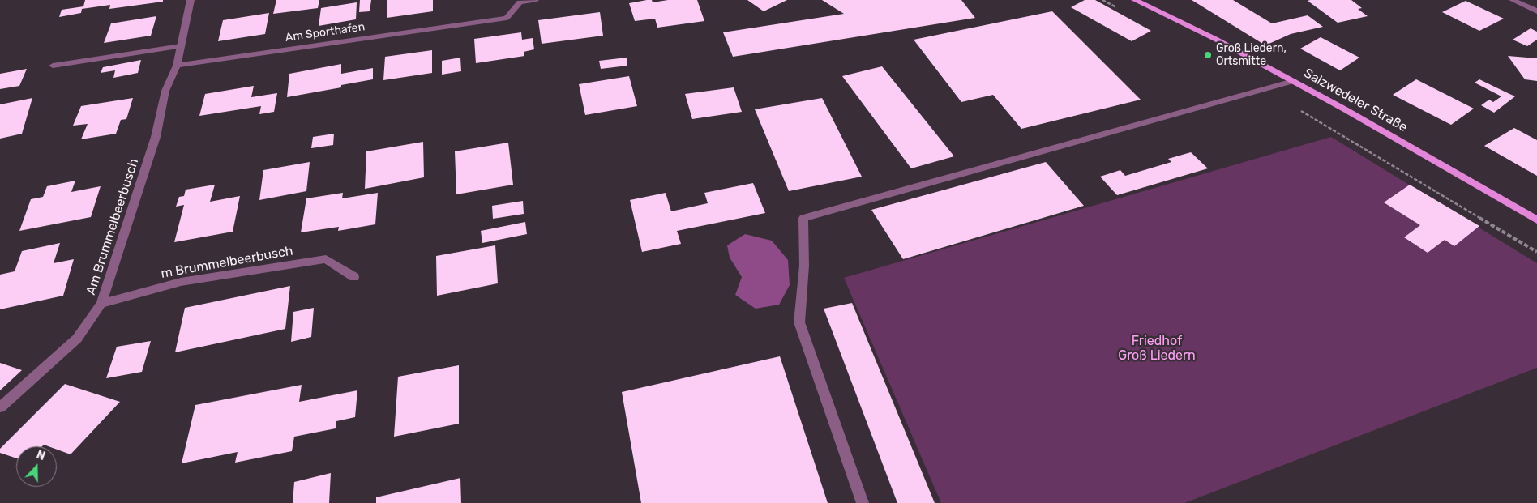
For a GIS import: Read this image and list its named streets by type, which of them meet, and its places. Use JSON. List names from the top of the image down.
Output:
{
  "streets": {
    "main road": ["Salzwedeler Straße"],
    "street": ["Am Sporthafen", "Am Brummelbeerbusch", "m Brummelbeerbusch"]
  },
  "crossings": [
    ["Am Sporthafen", "Am Brummelbeerbusch"],
    ["Am Brummelbeerbusch", "m Brummelbeerbusch"]
  ],
  "parks": ["Friedhof Groß Liedern"],
  "places": ["Groß Liedern, Ortsmitte"],
  "north": "top"
}
